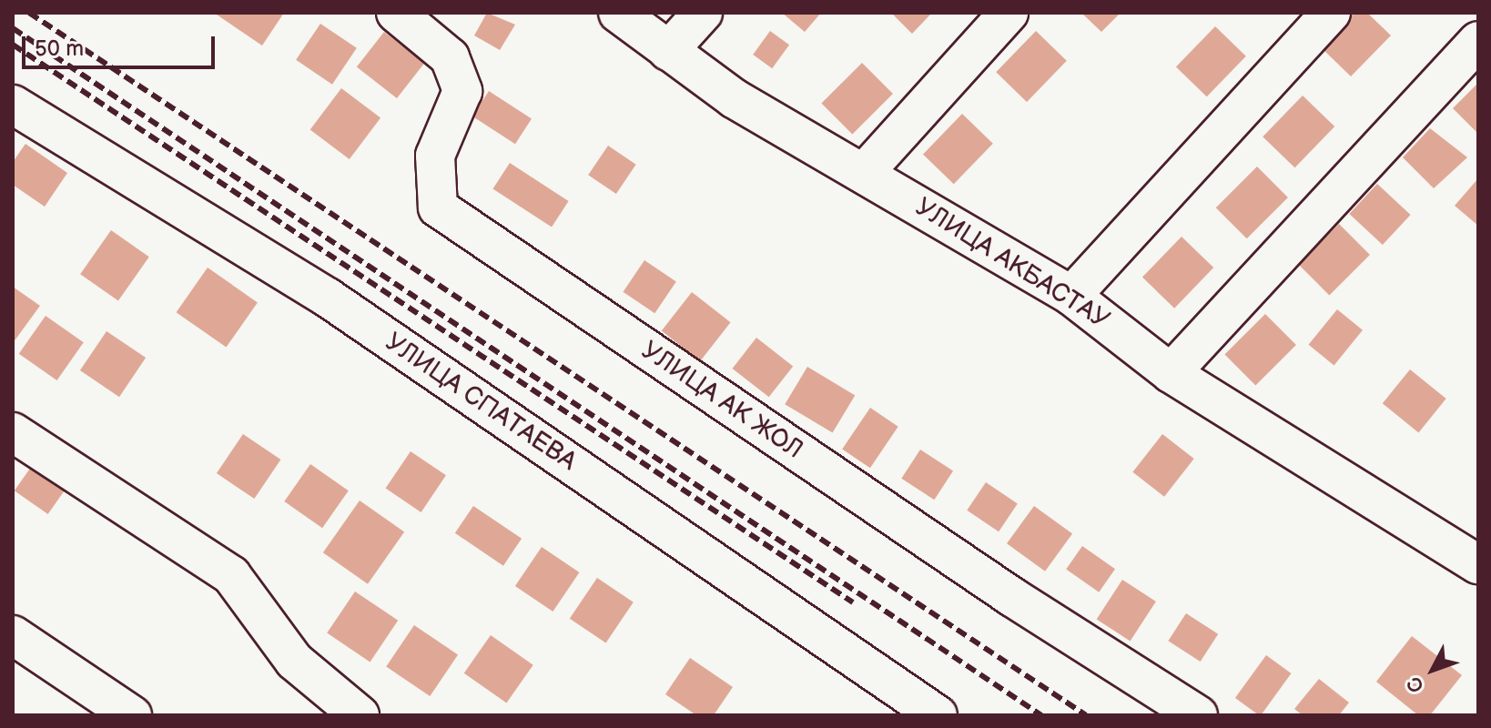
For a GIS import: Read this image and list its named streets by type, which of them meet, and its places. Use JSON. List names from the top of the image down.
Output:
{
  "streets": {
    "street": ["УЛИЦА АКБАСТАУ", "УЛИЦА АК ЖОЛ", "УЛИЦА СПАТАЕВА"]
  },
  "scale_bar": "50 m",
  "north": "bottom left"
}
